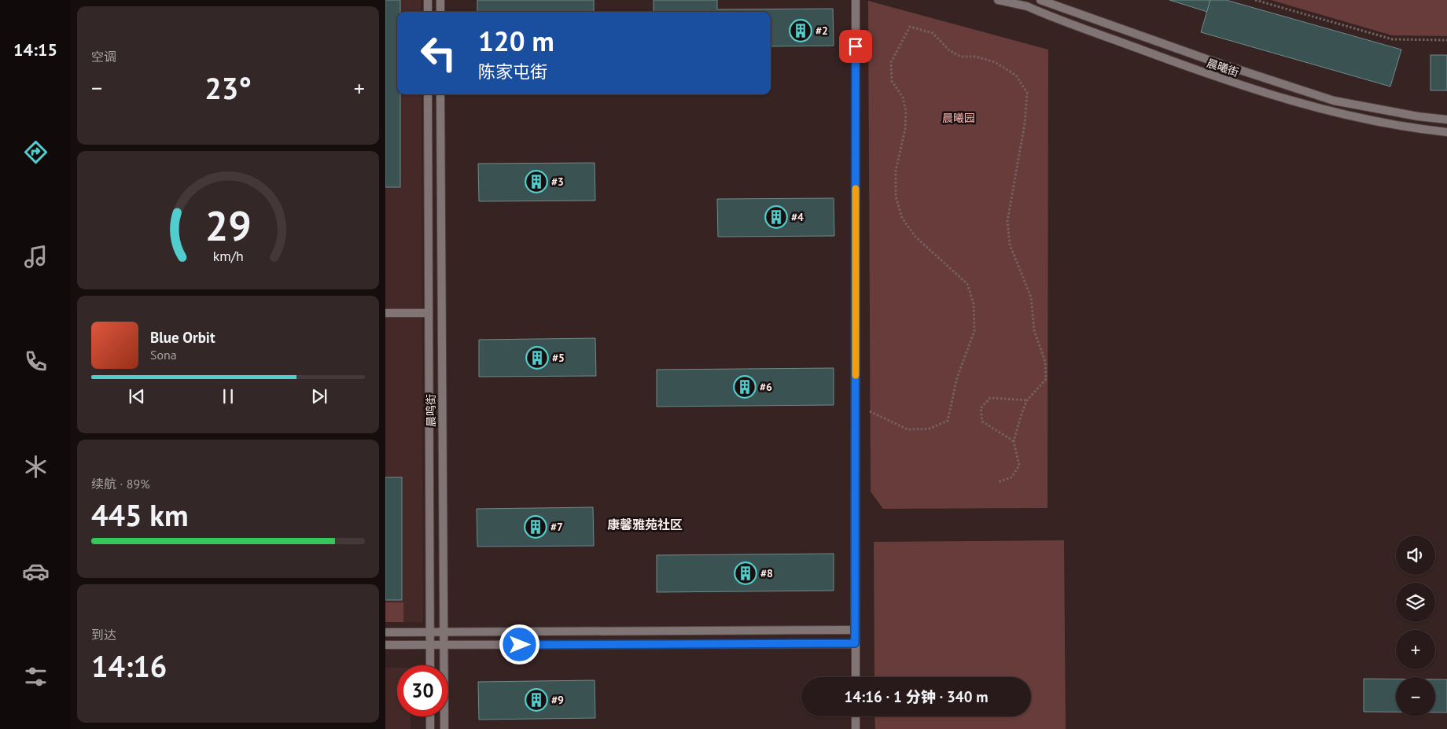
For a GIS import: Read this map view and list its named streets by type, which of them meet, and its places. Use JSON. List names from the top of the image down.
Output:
{
  "streets": {
    "street": ["晨曦街", "晨鸣街"]
  },
  "districts": ["康馨雅苑社区"],
  "parks": ["晨曦园"],
  "places": {
    "building": [
      "#2",
      "#3",
      "#4",
      "#5",
      "#6",
      "#7",
      "#8",
      "#9"
    ]
  },
  "page": {
    "tabs": "14:15",
    "tile": [
      "空调",
      ["续航 · 89%", "445 km"],
      ["到达", "14:16"]
    ],
    "turn": ["120 m", "陈家屯街"],
    "heat": ["−", "23°", "+"],
    "song": ["Blue Orbit", "Sona"],
    "map_buttons": ["+", "−"],
    "limit": "30",
    "trip": "14:16 · 1 分钟 · 340 m",
    "gauge": ["29", "km/h"]
  }
}
